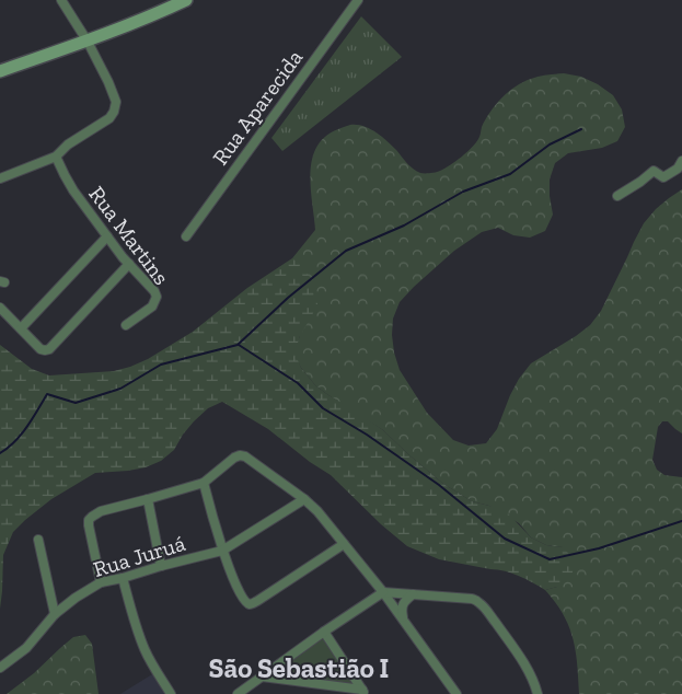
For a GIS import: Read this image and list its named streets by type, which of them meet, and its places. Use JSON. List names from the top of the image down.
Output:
{
  "streets": {
    "street": ["Rua Aparecida", "Rua Martins", "Rua Juruá"]
  },
  "districts": ["São Sebastião I"]
}
